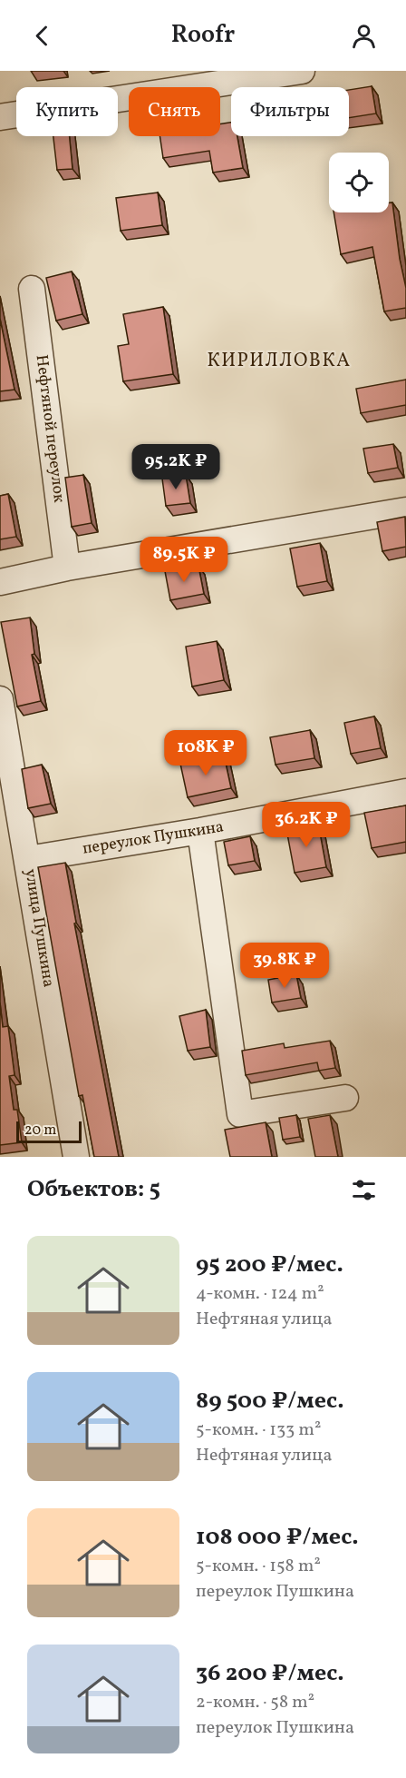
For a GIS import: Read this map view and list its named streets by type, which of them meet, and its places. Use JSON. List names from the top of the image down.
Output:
{
  "streets": {
    "street": ["Нефтяной переулок", "переулок Пушкина", "улица Пушкина"]
  },
  "crossings": [
    ["переулок Пушкина", "улица Пушкина"]
  ],
  "districts": ["КИРИЛЛОВКА"],
  "scale_bar": "20 m",
  "page": {
    "header": "Roofr",
    "chip": ["Купить", "Снять", "Фильтры"],
    "price": [
      "95.2K ₽",
      "89.5K ₽",
      "108K ₽",
      "36.2K ₽",
      "39.8K ₽"
    ],
    "scale": "20 m",
    "heading": "Объектов: 5",
    "list": [
      {
        "name": "95 200 ₽/мес.",
        "note": "4-комн. · 124 m² · Нефтяная улица"
      },
      {
        "name": "89 500 ₽/мес.",
        "note": "5-комн. · 133 m² · Нефтяная улица"
      },
      {
        "name": "108 000 ₽/мес.",
        "note": "5-комн. · 158 m² · переулок Пушкина"
      },
      {
        "name": "36 200 ₽/мес.",
        "note": "2-комн. · 58 m² · переулок Пушкина"
      }
    ]
  }
}
